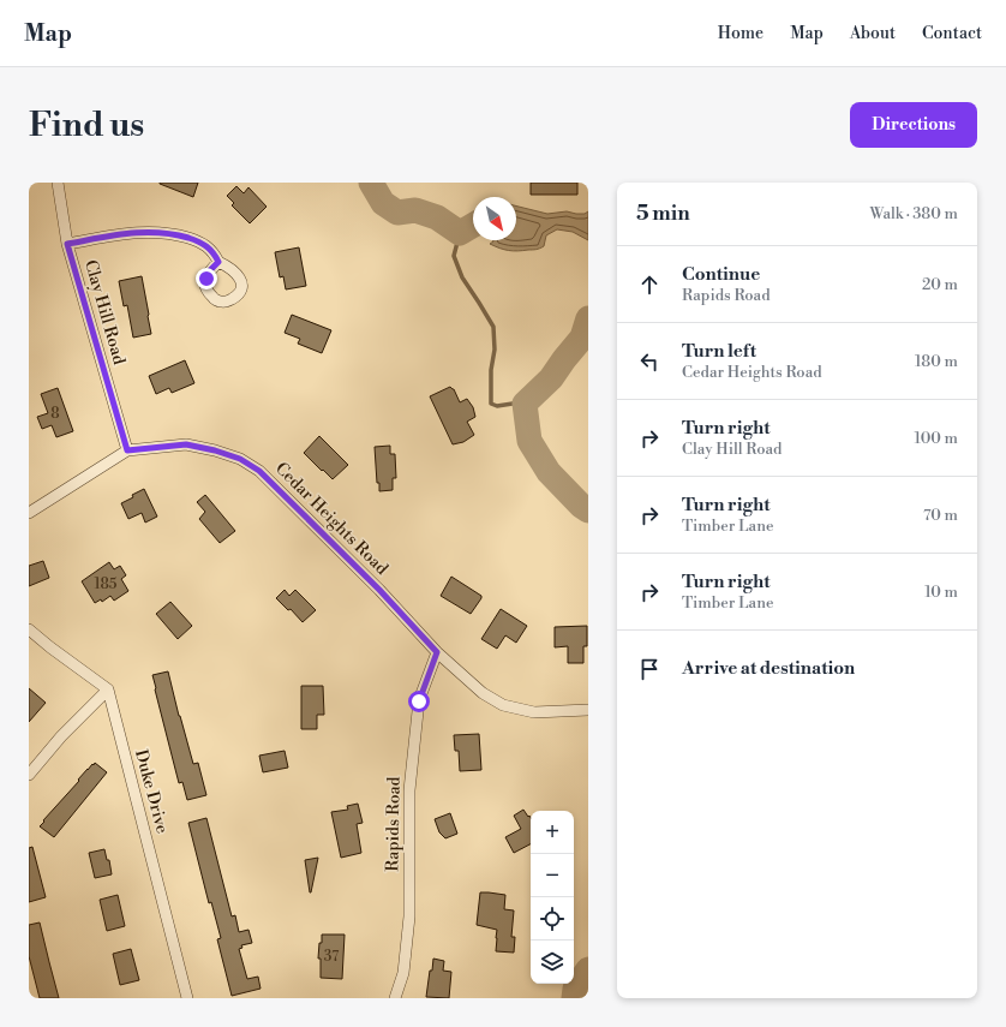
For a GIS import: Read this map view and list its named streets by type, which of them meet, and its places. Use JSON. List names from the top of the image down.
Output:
{
  "streets": {
    "street": [
      "Clay Hill Road",
      "Cedar Heights Road",
      "Duke Drive",
      "Rapids Road"
    ]
  },
  "crossings": [
    ["Clay Hill Road", "Cedar Heights Road"],
    ["Cedar Heights Road", "Rapids Road"]
  ],
  "house_numbers": ["8", "185", "37"],
  "north": "bottom right",
  "page": {
    "header": "Map",
    "nav": [
      "Home",
      "Map",
      "About",
      "Contact"
    ],
    "buttons": "Directions",
    "title": "Find us",
    "heading": ["5 min", "Walk · 380 m"],
    "list": [
      ["Continue", "Rapids Road", "20 m"],
      ["Turn left", "Cedar Heights Road", "180 m"],
      ["Turn right", "Clay Hill Road", "100 m"],
      ["Turn right", "Timber Lane", "70 m"],
      ["Turn right", "Timber Lane", "10 m"],
      "Arrive at destination"
    ],
    "map_buttons": ["+", "−"]
  }
}
